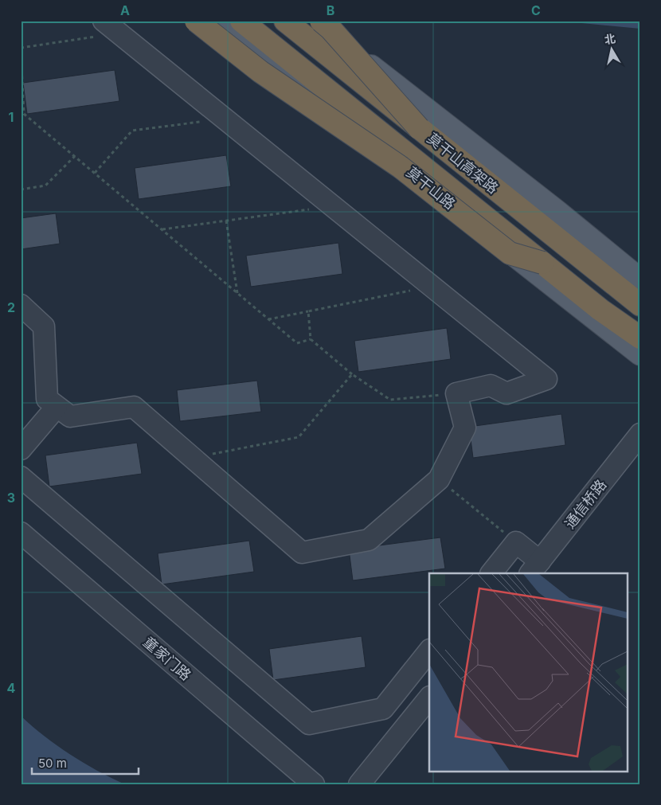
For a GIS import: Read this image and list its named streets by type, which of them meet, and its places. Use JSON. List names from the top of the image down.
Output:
{
  "streets": {
    "highway": ["莫干山高架路"],
    "main road": ["莫干山路"],
    "street": ["通信桥路", "童家门路"]
  },
  "scale_bar": "50 m",
  "north": "top",
  "grid": {
    "columns": ["A", "B", "C"],
    "rows": [
      "1",
      "2",
      "3",
      "4"
    ]
  }
}
